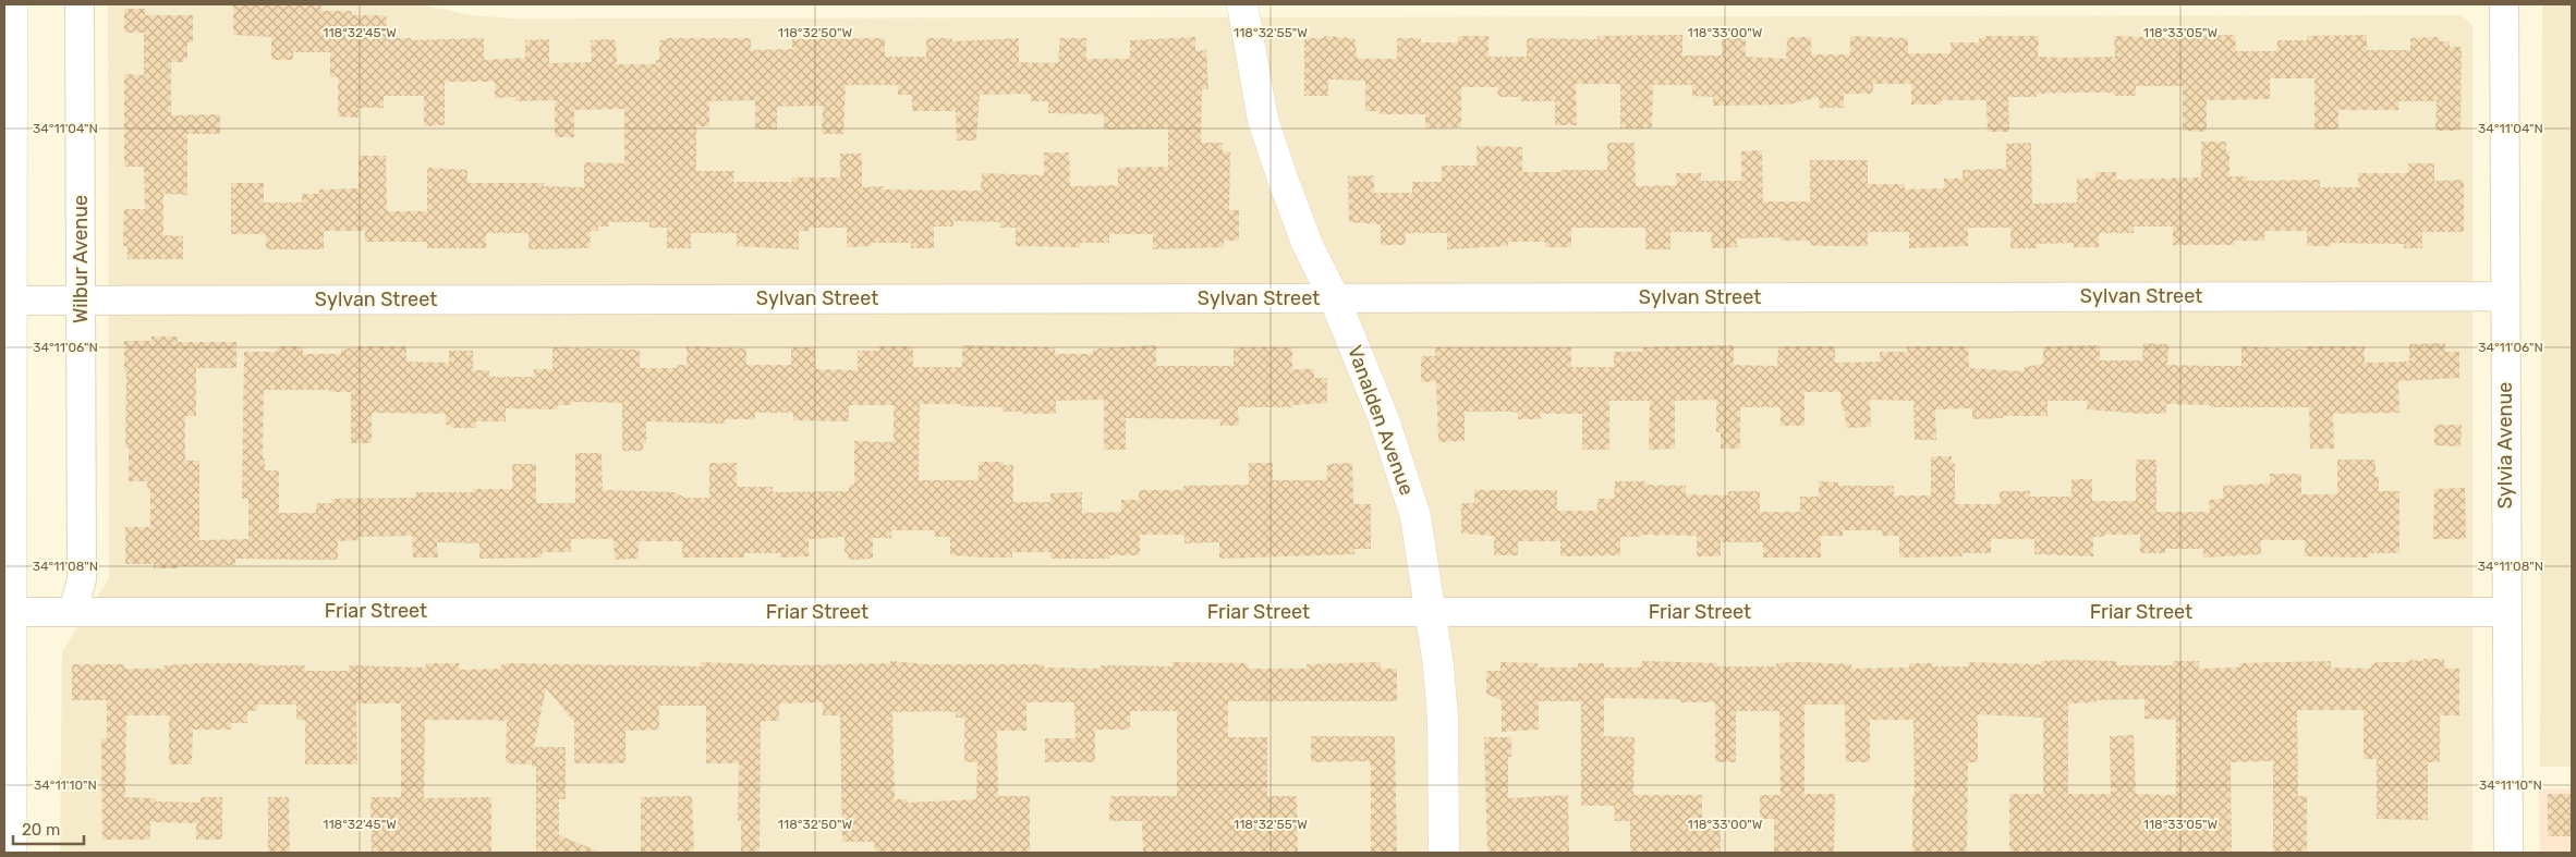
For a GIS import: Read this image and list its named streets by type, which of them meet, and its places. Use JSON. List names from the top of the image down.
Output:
{
  "streets": {
    "street": [
      "Wilbur Avenue",
      "Sylvan Street",
      "Vanalden Avenue",
      "Sylvia Avenue",
      "Friar Street"
    ]
  },
  "crossings": [
    ["Wilbur Avenue", "Sylvan Street"],
    ["Wilbur Avenue", "Friar Street"],
    ["Sylvan Street", "Vanalden Avenue"],
    ["Sylvan Street", "Sylvia Avenue"],
    ["Vanalden Avenue", "Friar Street"],
    ["Sylvia Avenue", "Friar Street"]
  ],
  "scale_bar": "20 m",
  "coordinates": [
    "118°32'45\"W",
    "118°32'50\"W",
    "118°32'55\"W",
    "118°33'00\"W",
    "118°33'05\"W",
    "34°11'04\"N",
    "34°11'06\"N",
    "34°11'08\"N",
    "34°11'10\"N"
  ]
}
